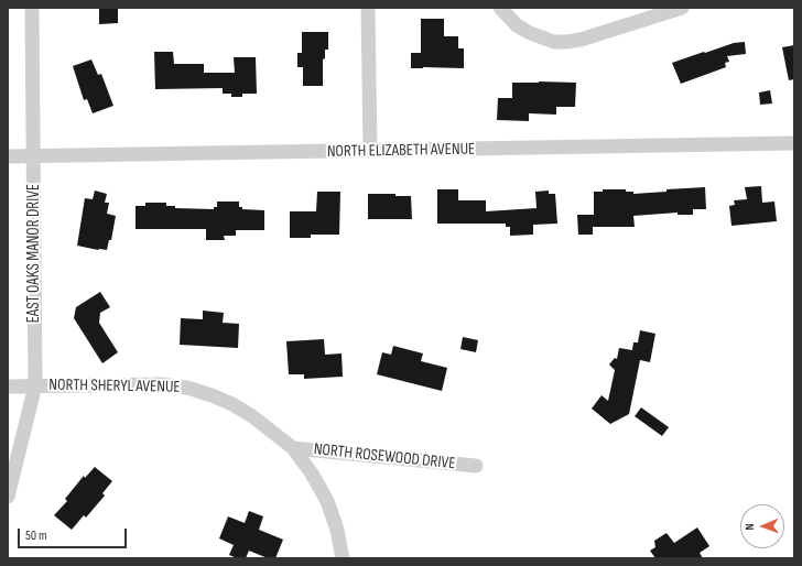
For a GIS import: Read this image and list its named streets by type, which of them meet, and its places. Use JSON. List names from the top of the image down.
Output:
{
  "streets": {
    "street": [
      "NORTH ELIZABETH AVENUE",
      "EAST OAKS MANOR DRIVE",
      "NORTH SHERYL AVENUE",
      "NORTH ROSEWOOD DRIVE"
    ]
  },
  "crossings": [
    ["NORTH ELIZABETH AVENUE", "EAST OAKS MANOR DRIVE"],
    ["EAST OAKS MANOR DRIVE", "NORTH SHERYL AVENUE"],
    ["NORTH SHERYL AVENUE", "NORTH ROSEWOOD DRIVE"]
  ],
  "scale_bar": "50 m",
  "north": "left"
}
